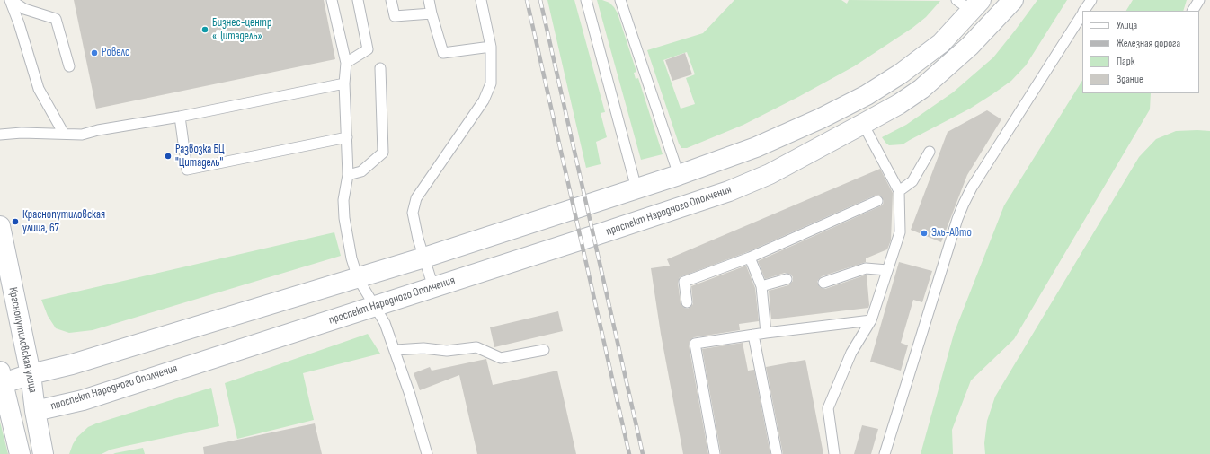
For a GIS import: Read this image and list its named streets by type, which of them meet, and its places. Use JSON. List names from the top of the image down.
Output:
{
  "streets": {
    "main road": ["проспект Народного Ополчения", "Краснопутиловская улица"]
  },
  "crossings": [
    ["проспект Народного Ополчения", "Краснопутиловская улица"]
  ],
  "places": [
    "Бизнес-центр «Цитадель»",
    "Ровелс",
    "Развозка БЦ \"Цитадель\"",
    "Краснопутиловская улица, 67",
    "Эль-Авто"
  ],
  "legend": [
    "Улица",
    "Железная дорога",
    "Парк",
    "Здание"
  ]
}
